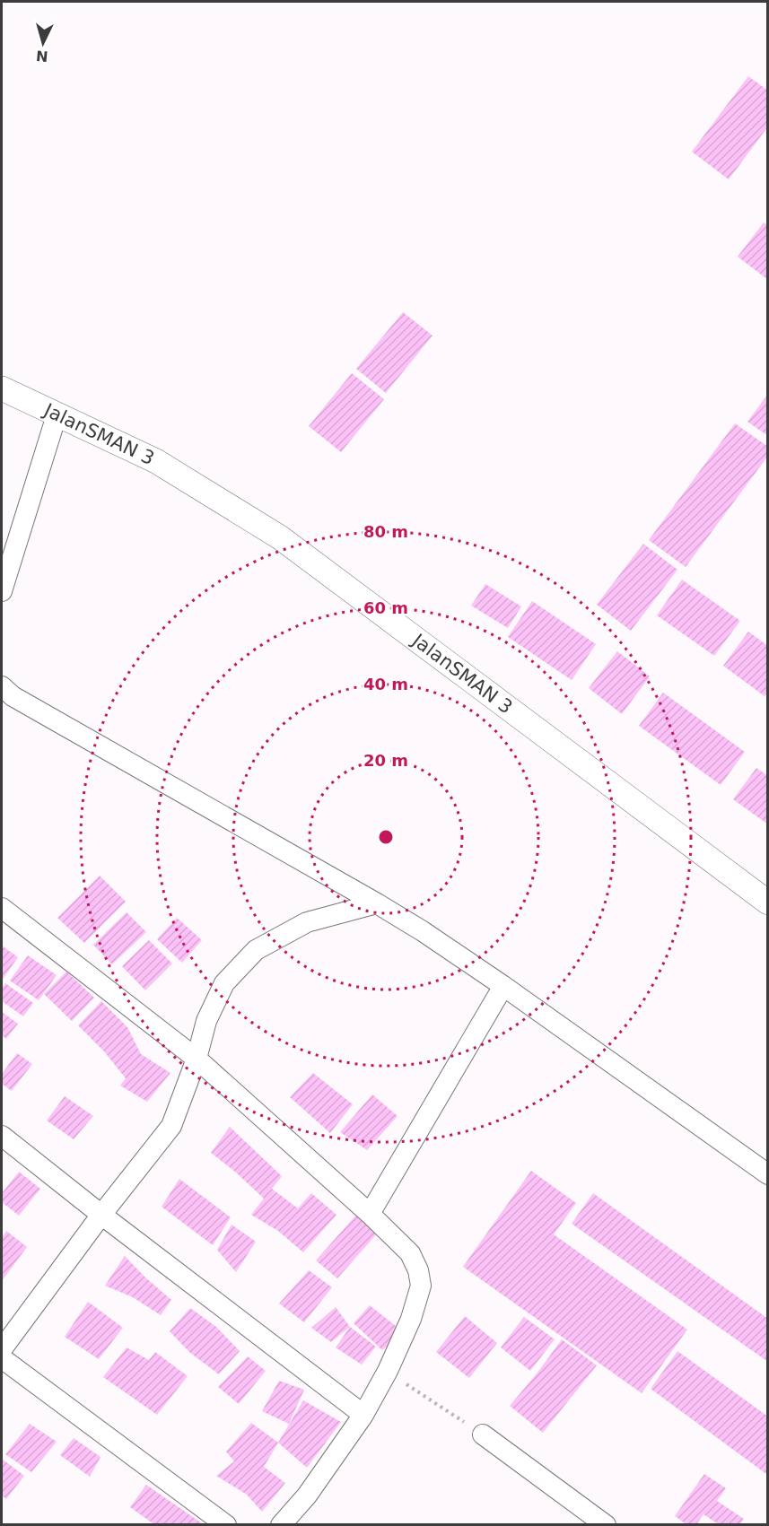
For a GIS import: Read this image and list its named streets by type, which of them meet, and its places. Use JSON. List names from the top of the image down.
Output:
{
  "streets": {
    "street": ["JalanSMAN 3"]
  },
  "north": "bottom",
  "rings": [
    "80 m",
    "60 m",
    "40 m",
    "20 m"
  ]
}
